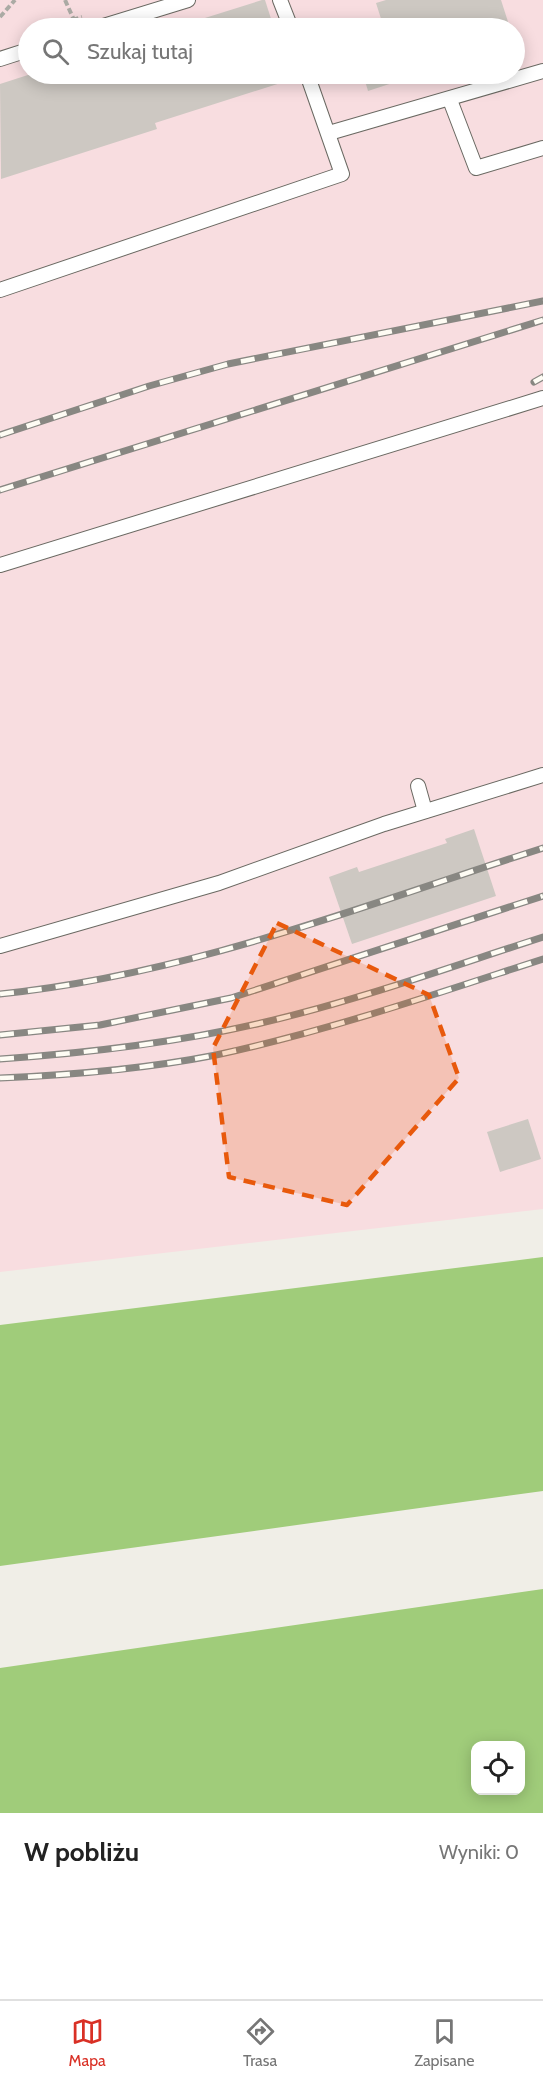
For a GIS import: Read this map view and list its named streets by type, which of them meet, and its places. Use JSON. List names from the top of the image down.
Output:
{
  "page": {
    "search": "Szukaj tutaj",
    "heading": ["W pobliżu", "Wyniki: 0"],
    "nav": ["Mapa", "Trasa", "Zapisane"]
  }
}
